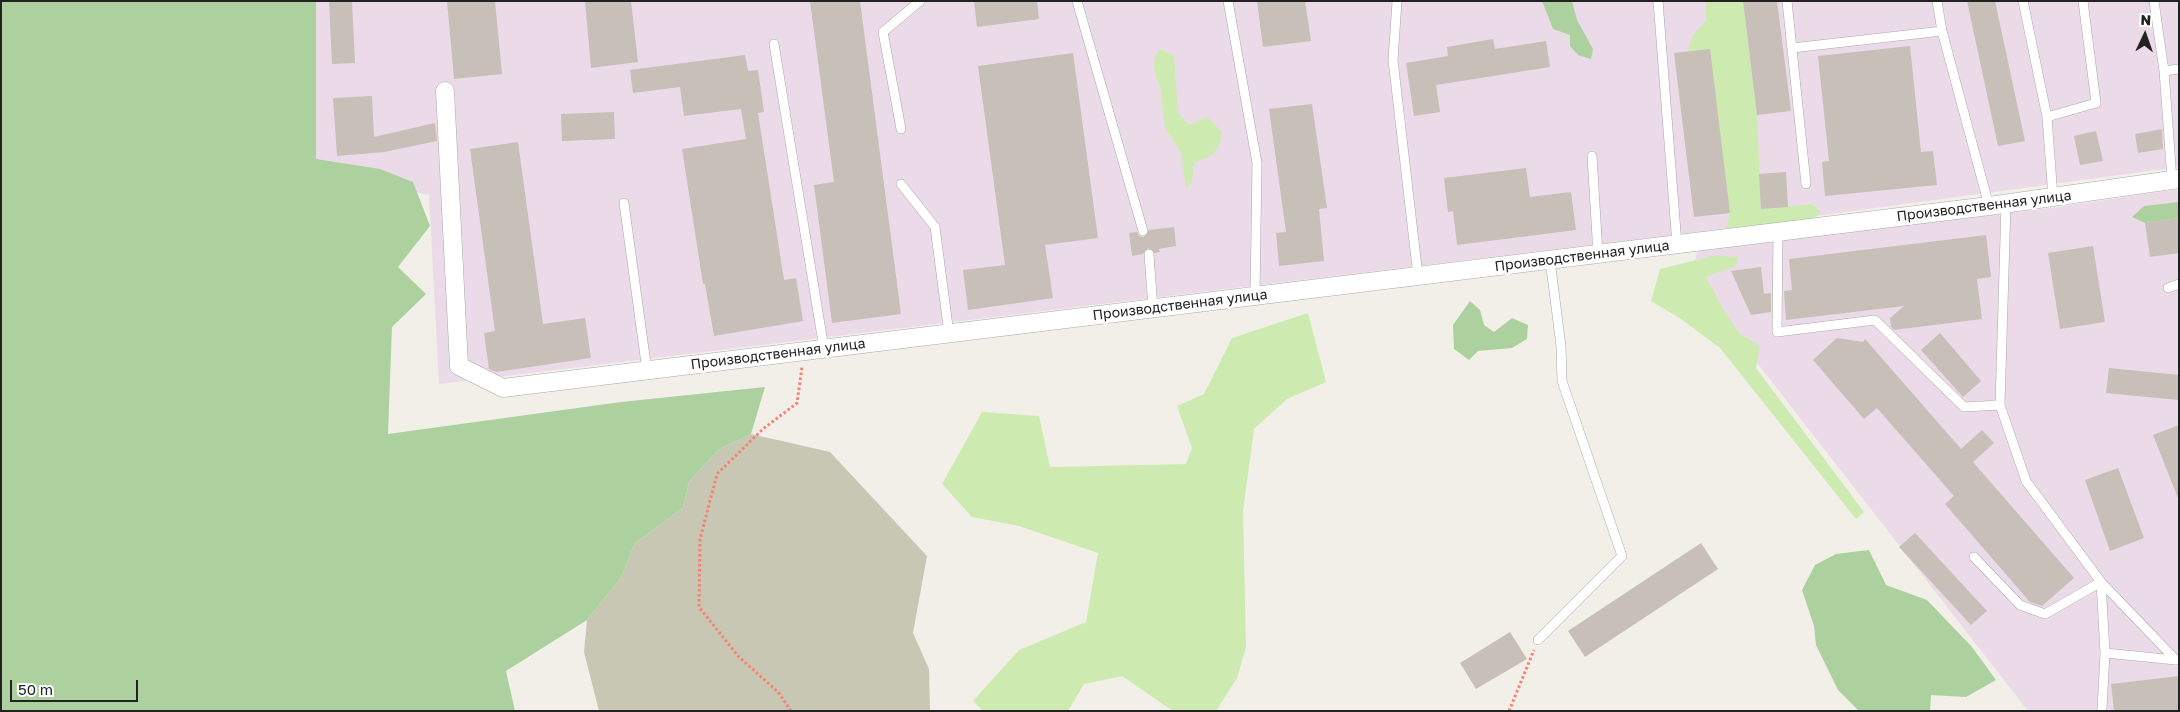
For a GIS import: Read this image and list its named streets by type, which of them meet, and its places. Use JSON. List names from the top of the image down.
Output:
{
  "streets": {
    "street": ["Производственная улица"]
  },
  "scale_bar": "50 m",
  "north": "top"
}
